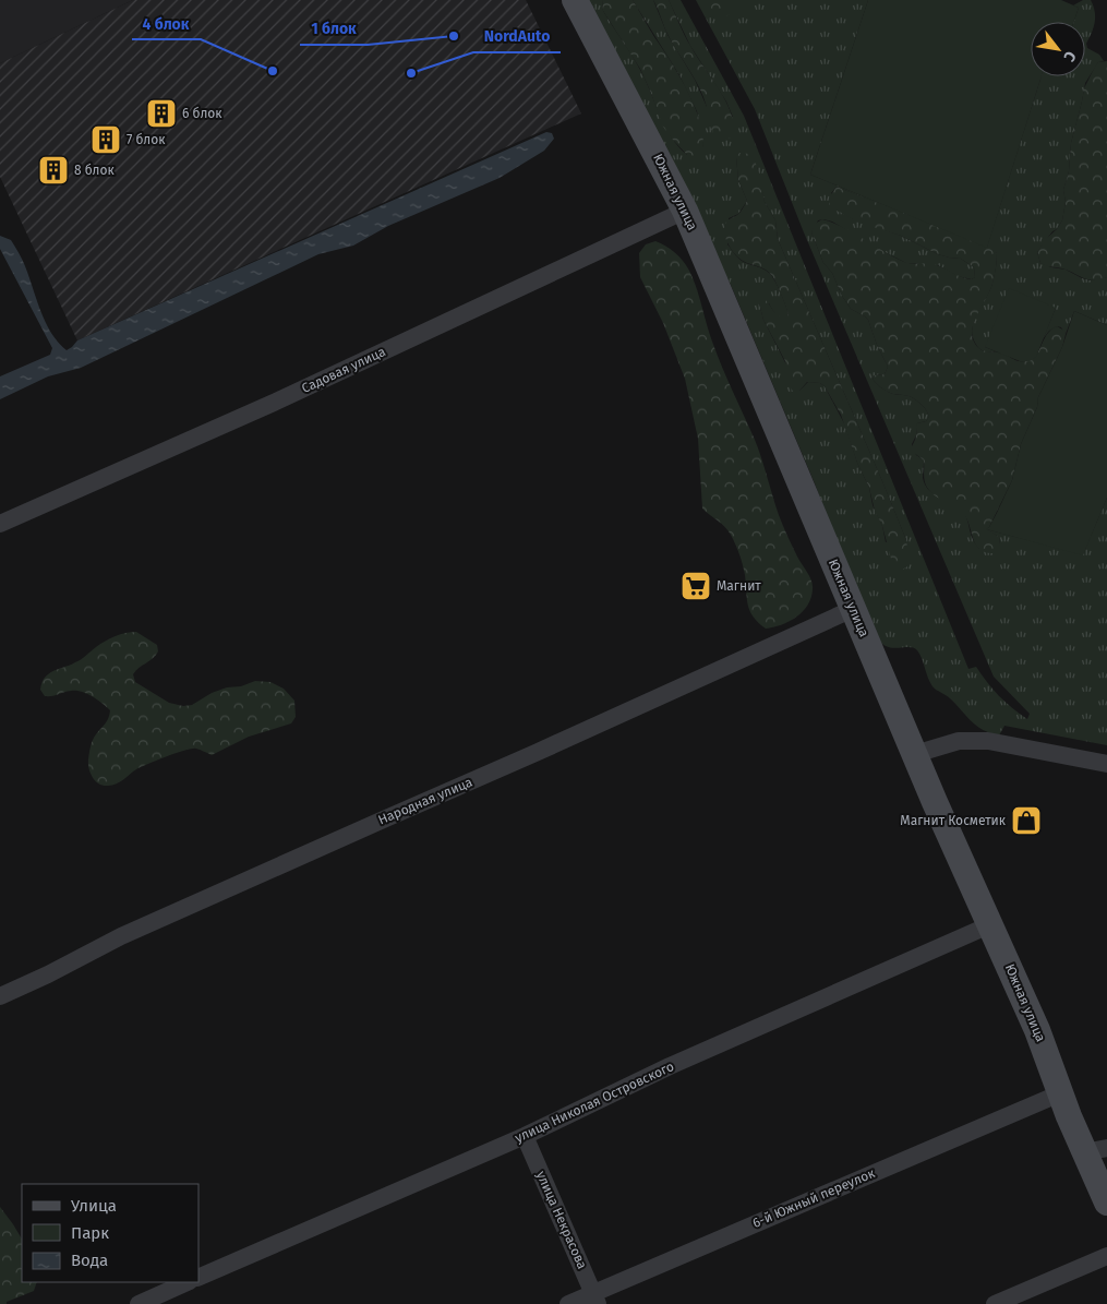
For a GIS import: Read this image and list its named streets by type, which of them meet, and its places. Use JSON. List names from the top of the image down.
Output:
{
  "streets": {
    "street": [
      "Южная улица",
      "Садовая улица",
      "Народная улица",
      "улица Николая Островского",
      "6-й Южный переулок",
      "улица Некрасова"
    ]
  },
  "crossings": [
    ["Южная улица", "Садовая улица"],
    ["Южная улица", "Народная улица"],
    ["Южная улица", "улица Николая Островского"],
    ["Южная улица", "6-й Южный переулок"],
    ["улица Николая Островского", "улица Некрасова"],
    ["6-й Южный переулок", "улица Некрасова"]
  ],
  "places": {
    "other": ["1 блок", "4 блок", "NordAuto"],
    "building": ["6 блок", "7 блок", "8 блок"],
    "supermarket": ["Магнит"],
    "shop": ["Магнит Косметик"]
  },
  "legend": ["Улица", "Парк", "Вода"],
  "north": "bottom right"
}
